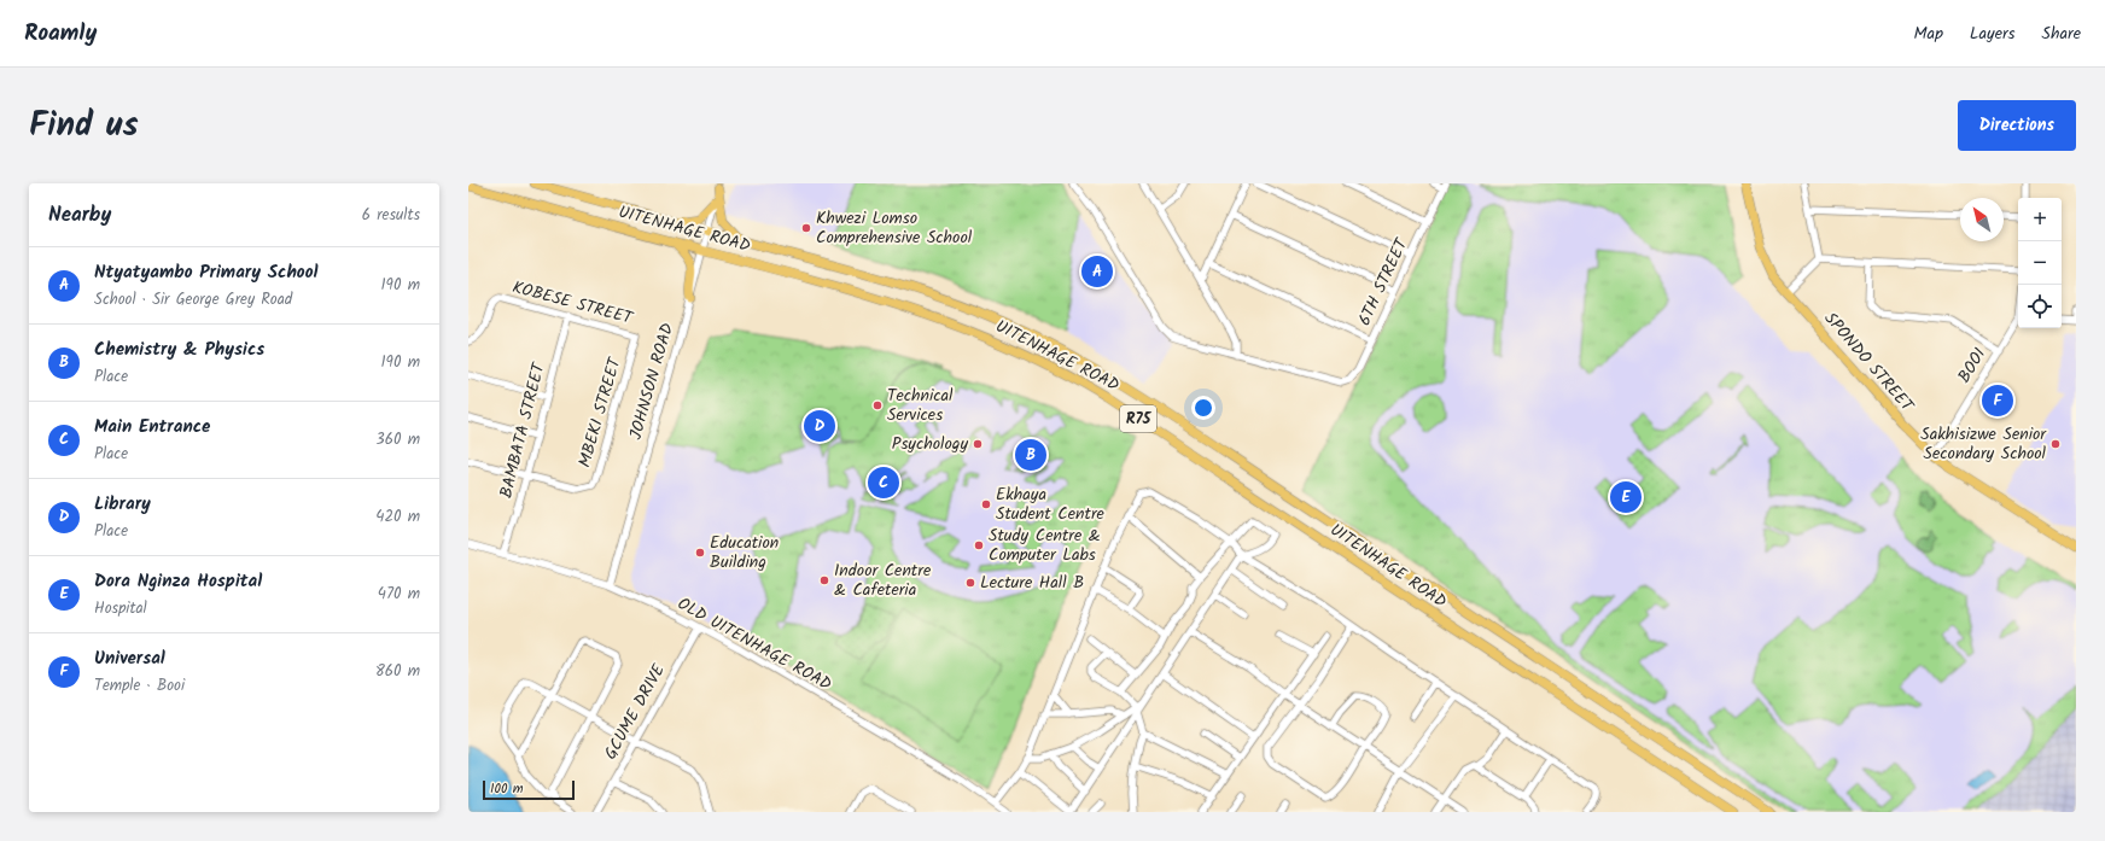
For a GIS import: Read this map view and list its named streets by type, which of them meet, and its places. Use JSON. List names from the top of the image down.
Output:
{
  "streets": {
    "main road": ["UITENHAGE ROAD", "SPONDO STREET", "R75"],
    "street": [
      "6TH STREET",
      "KOBESE STREET",
      "BOOI",
      "JOHNSON ROAD",
      "MBEKI STREET",
      "BAMBATA STREET",
      "OLD UITENHAGE ROAD",
      "GCUME DRIVE"
    ]
  },
  "crossings": [
    ["UITENHAGE ROAD", "JOHNSON ROAD"],
    ["KOBESE STREET", "MBEKI STREET"],
    ["KOBESE STREET", "BAMBATA STREET"],
    ["SPONDO STREET", "BOOI"],
    ["JOHNSON ROAD", "OLD UITENHAGE ROAD"],
    ["MBEKI STREET", "BAMBATA STREET"],
    ["BAMBATA STREET", "OLD UITENHAGE ROAD"],
    ["OLD UITENHAGE ROAD", "GCUME DRIVE"]
  ],
  "places": [
    "Khwezi Lomso Comprehensive School",
    "Technical Services",
    "Psychology",
    "Sakhisizwe Senior Secondary School",
    "Ekhaya Student Centre",
    "Study Centre & Computer Labs",
    "Education Building",
    "Indoor Centre & Cafeteria",
    "Lecture Hall B"
  ],
  "scale_bar": "100 m",
  "north": "top left",
  "page": {
    "header": "Roamly",
    "nav": ["Map", "Layers", "Share"],
    "title": "Find us",
    "buttons": "Directions",
    "heading": ["Nearby", "6 results"],
    "map_buttons": ["+", "−"],
    "list": [
      {
        "mark": "A",
        "name": "Ntyatyambo Primary School",
        "note": "School · Sir George Grey Road",
        "value": "190 m"
      },
      {
        "mark": "B",
        "name": "Chemistry & Physics",
        "note": "Place",
        "value": "190 m"
      },
      {
        "mark": "C",
        "name": "Main Entrance",
        "note": "Place",
        "value": "360 m"
      },
      {
        "mark": "D",
        "name": "Library",
        "note": "Place",
        "value": "420 m"
      },
      {
        "mark": "E",
        "name": "Dora Nginza Hospital",
        "note": "Hospital",
        "value": "470 m"
      },
      {
        "mark": "F",
        "name": "Universal",
        "note": "Temple · Booi",
        "value": "860 m"
      }
    ],
    "pins": [
      "A",
      "F",
      "D",
      "B",
      "C",
      "E"
    ],
    "scale": "100 m"
  }
}
